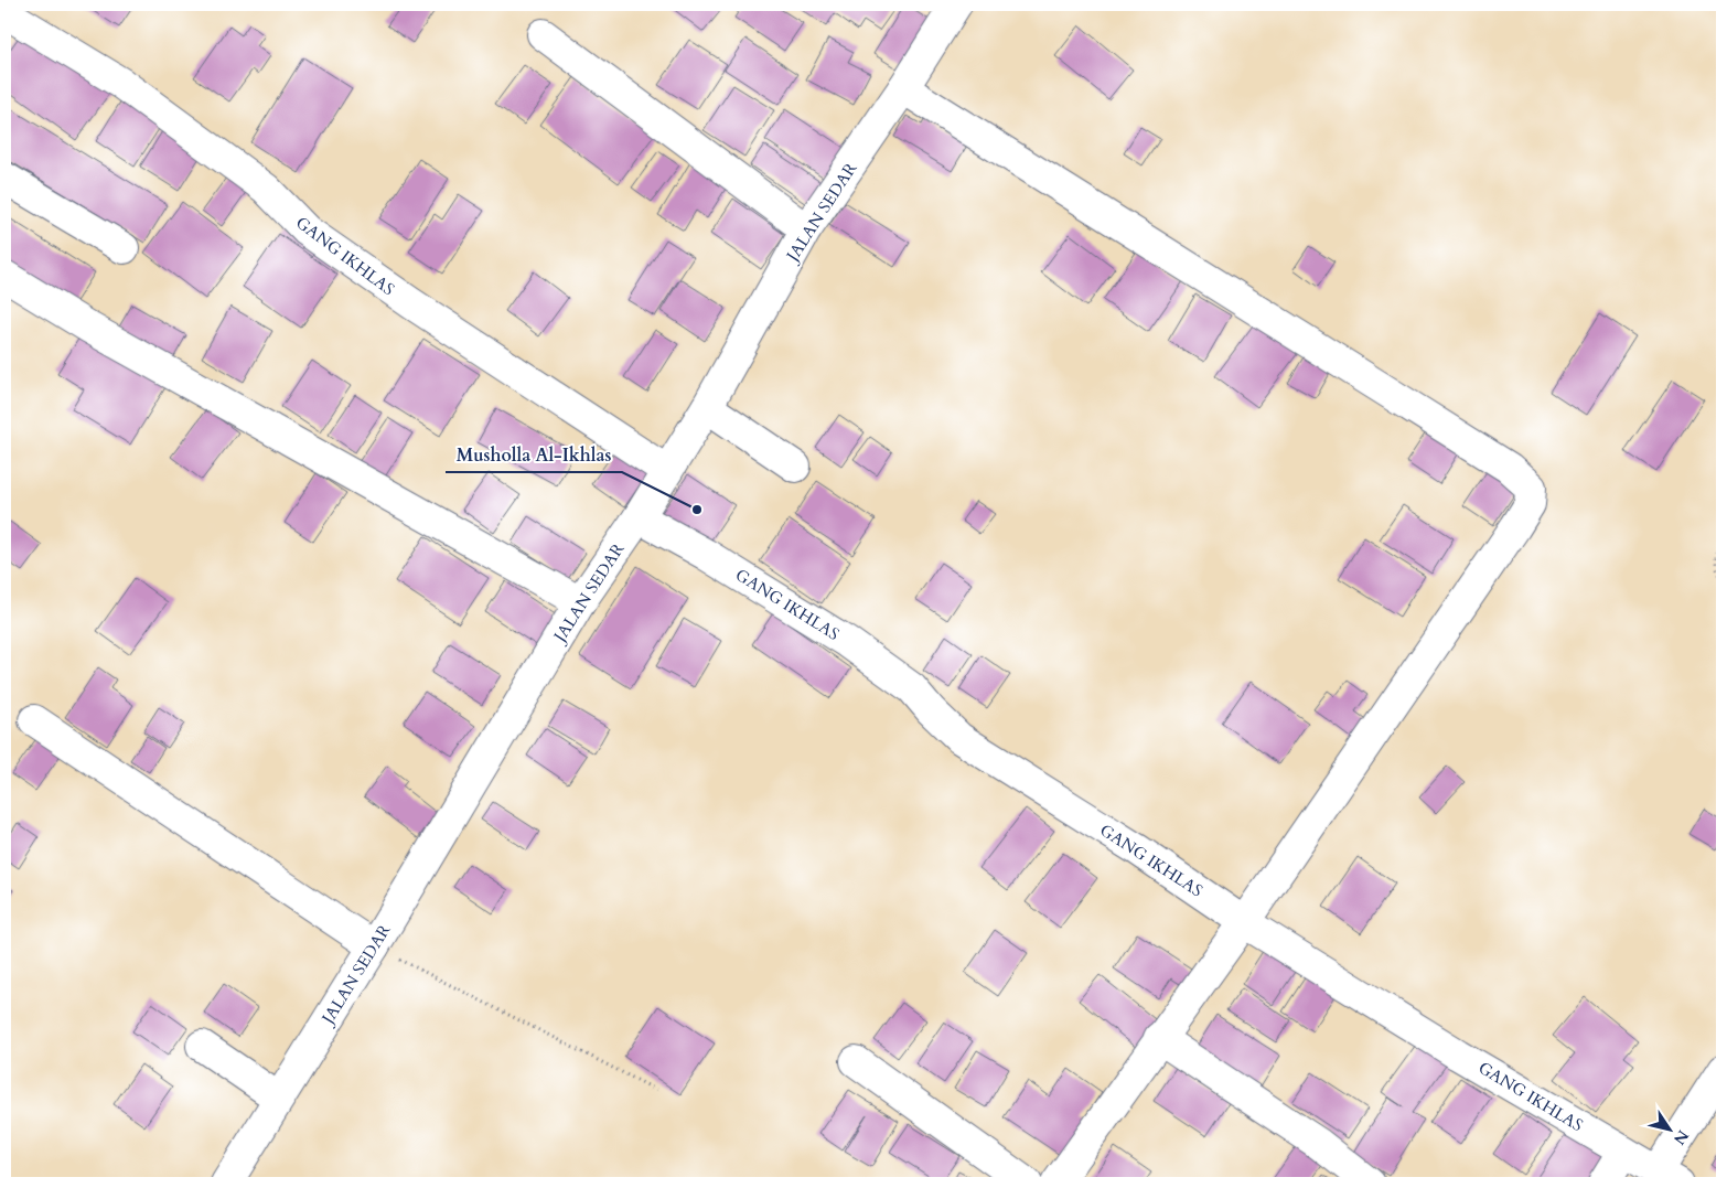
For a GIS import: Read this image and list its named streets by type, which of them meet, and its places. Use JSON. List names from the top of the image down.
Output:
{
  "streets": {
    "street": ["JALAN SEDAR", "GANG IKHLAS"]
  },
  "crossings": [
    ["JALAN SEDAR", "GANG IKHLAS"]
  ],
  "places": ["Musholla Al-Ikhlas"],
  "north": "bottom right"
}
